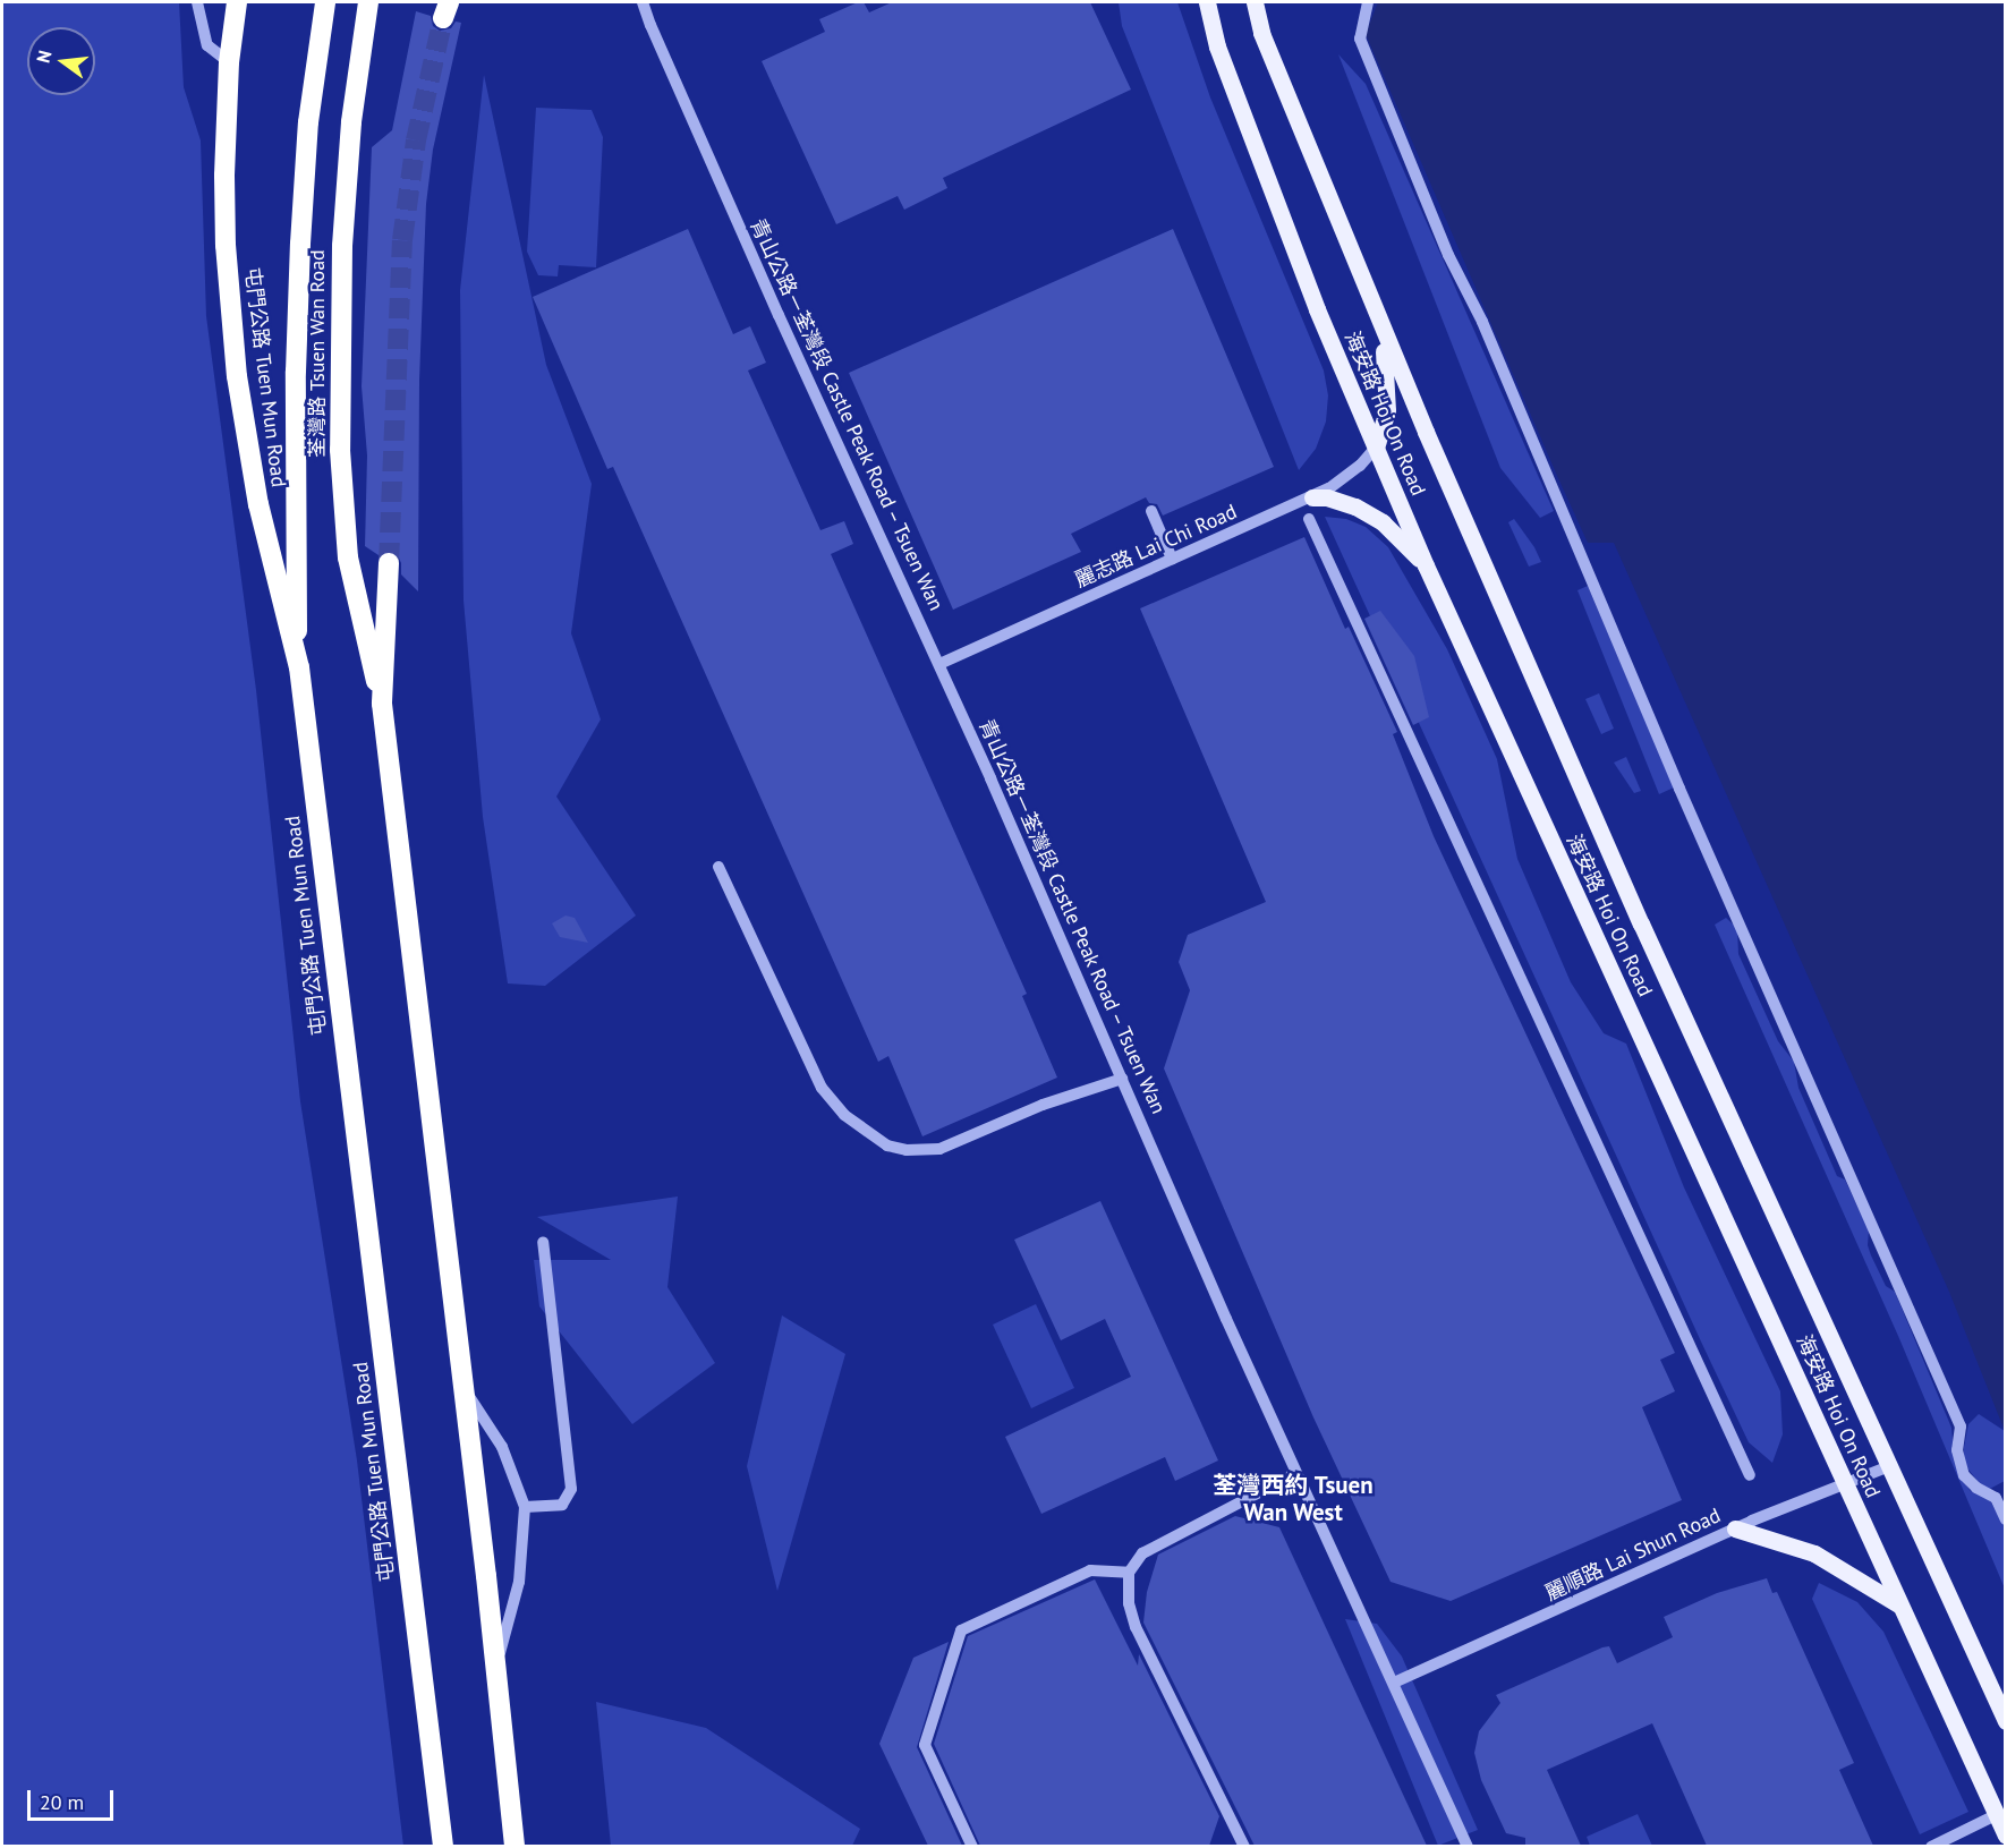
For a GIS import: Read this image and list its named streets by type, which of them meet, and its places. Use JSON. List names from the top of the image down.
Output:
{
  "streets": {
    "highway": ["荃灣路 Tsuen Wan Road", "屯門公路 Tuen Mun Road"],
    "main road": ["海安路 Hoi On Road"],
    "street": ["青山公路－荃灣段 Castle Peak Road – Tsuen Wan", "麗志路 Lai Chi Road", "麗順路 Lai Shun Road"]
  },
  "crossings": [
    ["荃灣路 Tsuen Wan Road", "屯門公路 Tuen Mun Road"],
    ["海安路 Hoi On Road", "麗志路 Lai Chi Road"],
    ["海安路 Hoi On Road", "麗順路 Lai Shun Road"],
    ["青山公路－荃灣段 Castle Peak Road – Tsuen Wan", "麗志路 Lai Chi Road"],
    ["青山公路－荃灣段 Castle Peak Road – Tsuen Wan", "麗順路 Lai Shun Road"]
  ],
  "districts": ["荃灣西約 Tsuen Wan West"],
  "scale_bar": "20 m",
  "north": "left"
}
